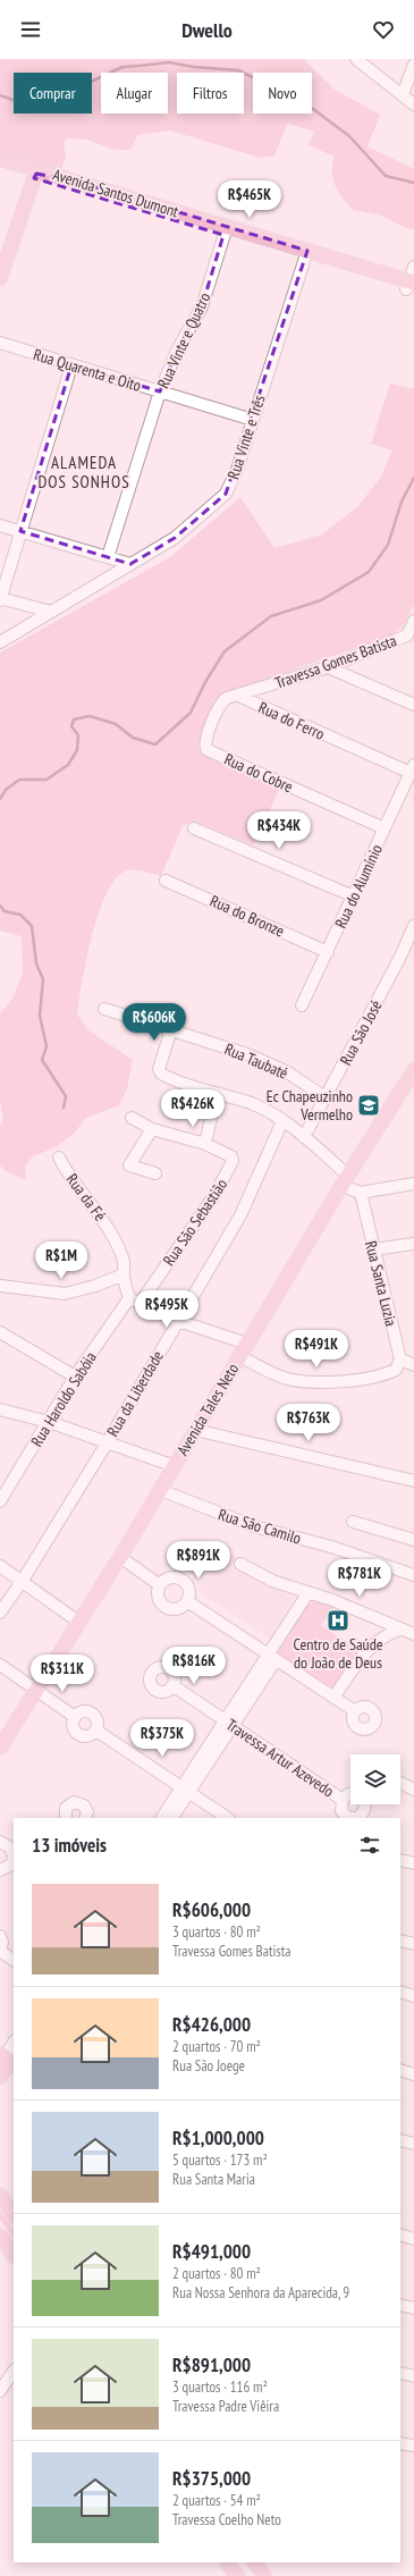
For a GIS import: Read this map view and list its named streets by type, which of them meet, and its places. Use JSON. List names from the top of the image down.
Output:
{
  "streets": {
    "main road": ["Avenida Santos Dumont", "Avenida Tales Neto"],
    "street": [
      "Rua Vinte e Quatro",
      "Rua Quarenta e Oito",
      "Rua Vinte e Três",
      "Travessa Gomes Batista",
      "Rua do Ferro",
      "Rua do Cobre",
      "Rua do Alumínio",
      "Rua do Bronze",
      "Rua São José",
      "Rua Taubaté",
      "Rua da Fé",
      "Rua São Sebastião",
      "Rua Santa Luzia",
      "Rua da Liberdade",
      "Rua Haroldo Sabóia",
      "Rua São Camilo",
      "Travessa Artur Azevedo"
    ]
  },
  "crossings": [
    ["Avenida Santos Dumont", "Rua Vinte e Quatro"],
    ["Avenida Santos Dumont", "Rua Vinte e Três"],
    ["Rua Vinte e Quatro", "Rua Quarenta e Oito"],
    ["Rua Quarenta e Oito", "Rua Vinte e Três"],
    ["Travessa Gomes Batista", "Rua do Ferro"],
    ["Rua do Ferro", "Rua do Cobre"],
    ["Rua do Ferro", "Rua do Alumínio"],
    ["Rua do Cobre", "Rua do Alumínio"],
    ["Rua do Alumínio", "Rua do Bronze"],
    ["Rua São José", "Rua Taubaté"],
    ["Rua da Fé", "Rua Haroldo Sabóia"],
    ["Avenida Tales Neto", "Rua São Camilo"]
  ],
  "districts": ["ALAMEDA DOS SONHOS"],
  "places": {
    "school or university": ["Ec Chapeuzinho Vermelho"],
    "hospital": ["Centro de Saúde do João de Deus"]
  },
  "page": {
    "header": "Dwello",
    "chip": [
      "Comprar",
      "Alugar",
      "Filtros",
      "Novo"
    ],
    "price": [
      "R$465K",
      "R$434K",
      "R$606K",
      "R$426K",
      "R$1M",
      "R$495K",
      "R$491K",
      "R$763K",
      "R$891K",
      "R$781K",
      "R$816K",
      "R$311K",
      "R$375K"
    ],
    "heading": "13 imóveis",
    "list": [
      {
        "name": "R$606,000",
        "note": "3 quartos · 80 m² · Travessa Gomes Batista"
      },
      {
        "name": "R$426,000",
        "note": "2 quartos · 70 m² · Rua São Joege"
      },
      {
        "name": "R$1,000,000",
        "note": "5 quartos · 173 m² · Rua Santa Maria"
      },
      {
        "name": "R$491,000",
        "note": "2 quartos · 80 m² · Rua Nossa Senhora da Aparecida, 9"
      },
      {
        "name": "R$891,000",
        "note": "3 quartos · 116 m² · Travessa Padre Viêira"
      },
      {
        "name": "R$375,000",
        "note": "2 quartos · 54 m² · Travessa Coelho Neto"
      }
    ]
  }
}
